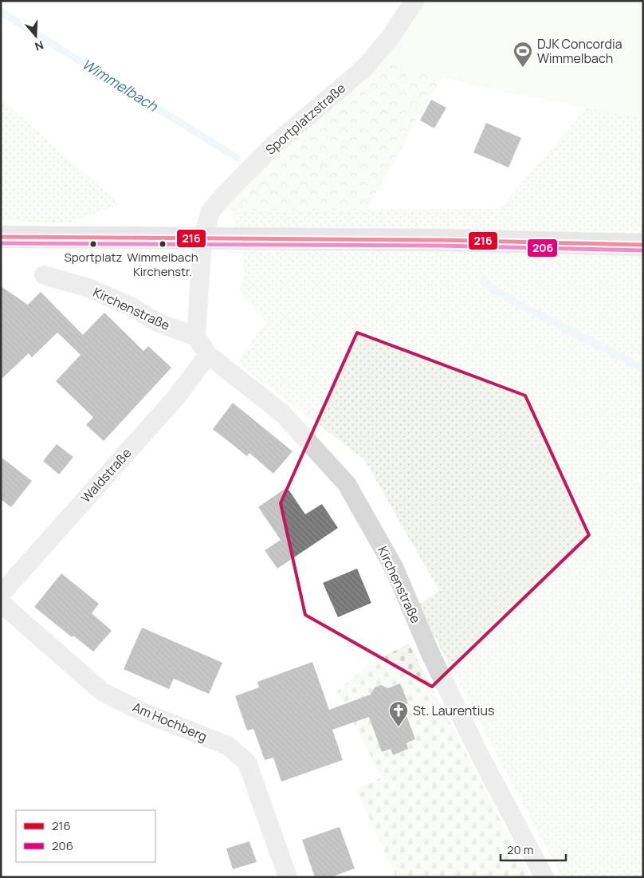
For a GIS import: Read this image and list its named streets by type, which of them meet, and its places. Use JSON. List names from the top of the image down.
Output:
{
  "streets": {
    "street": [
      "Sportplatzstraße",
      "Kirchenstraße",
      "Waldstraße",
      "Am Hochberg"
    ]
  },
  "crossings": [
    ["Kirchenstraße", "Waldstraße"]
  ],
  "water": ["Wimmelbach"],
  "places": {
    "sports": ["DJK Concordia Wimmelbach"],
    "other": ["Sportplatz", "Wimmelbach Kirchenstr."],
    "church": ["St. Laurentius"]
  },
  "lines": ["transit line 216", "transit line 206"],
  "legend": ["216", "206"],
  "scale_bar": "20 m",
  "north": "bottom"
}
